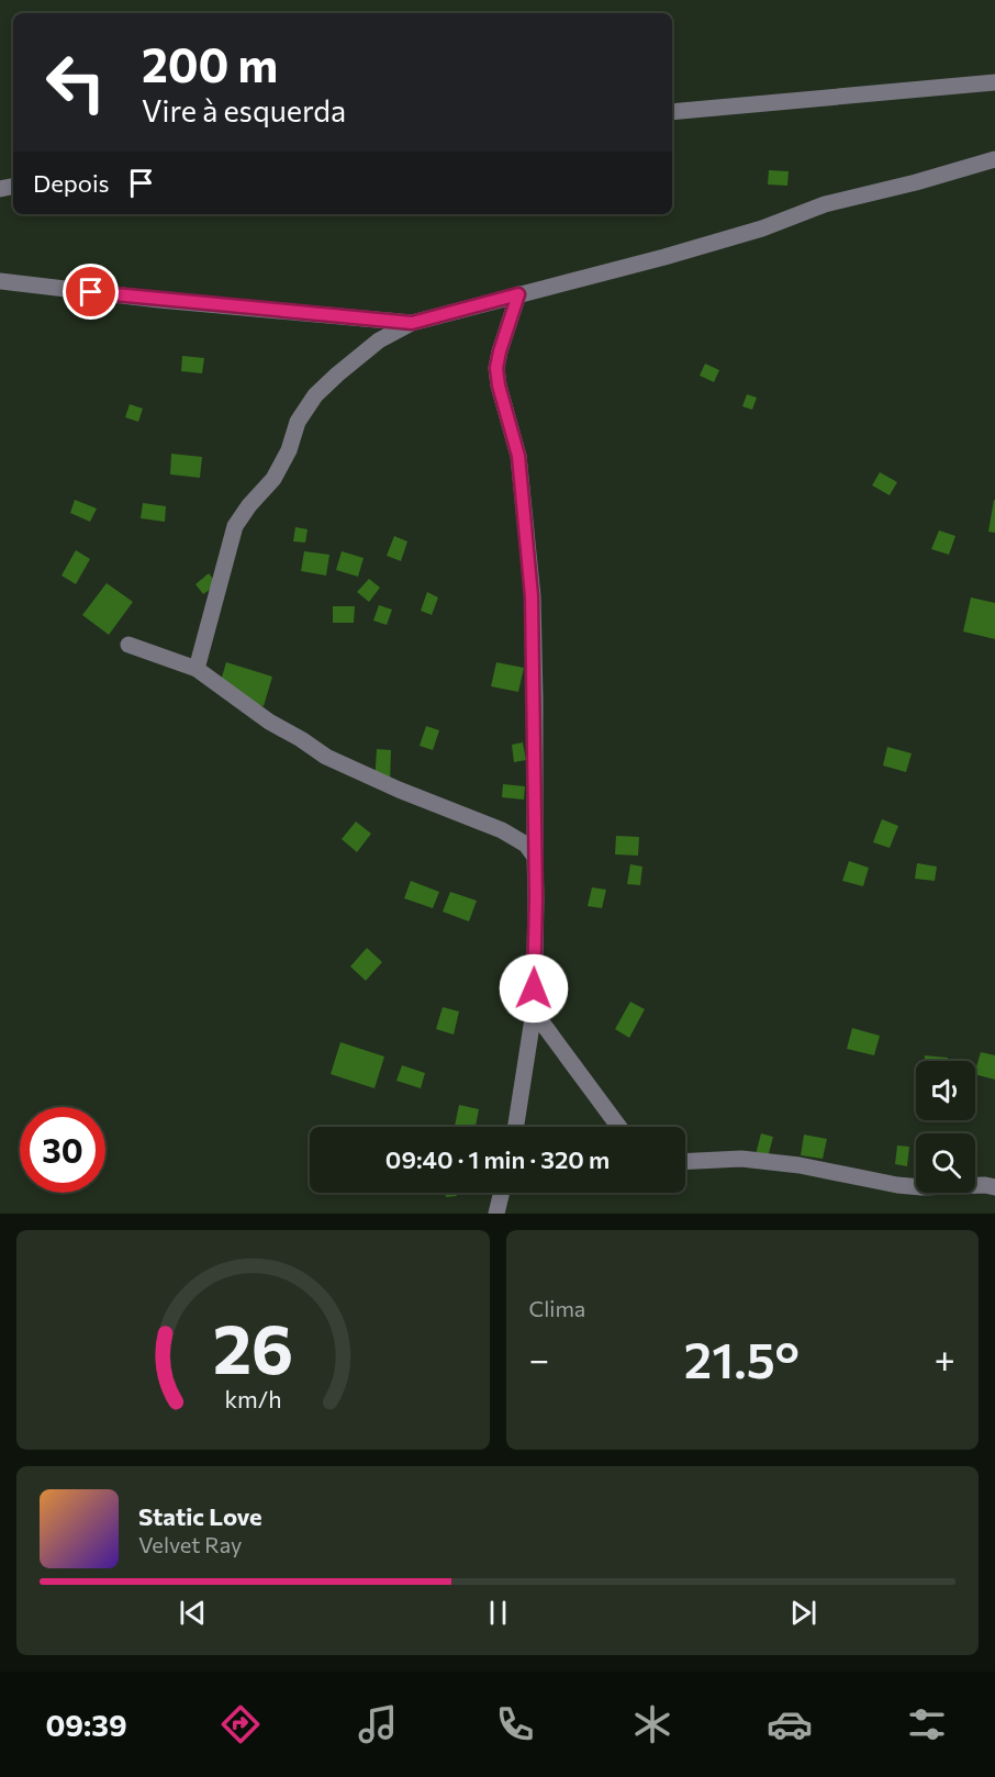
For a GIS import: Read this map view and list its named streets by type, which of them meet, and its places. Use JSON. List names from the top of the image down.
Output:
{
  "page": {
    "turn": ["200 m", "Vire à esquerda"],
    "then": "Depois",
    "limit": "30",
    "trip": "09:40 · 1 min · 320 m",
    "tile": "Clima",
    "heat": ["−", "21.5°", "+"],
    "song": ["Static Love", "Velvet Ray"],
    "tabs": "09:39",
    "gauge": ["26", "km/h"]
  }
}
